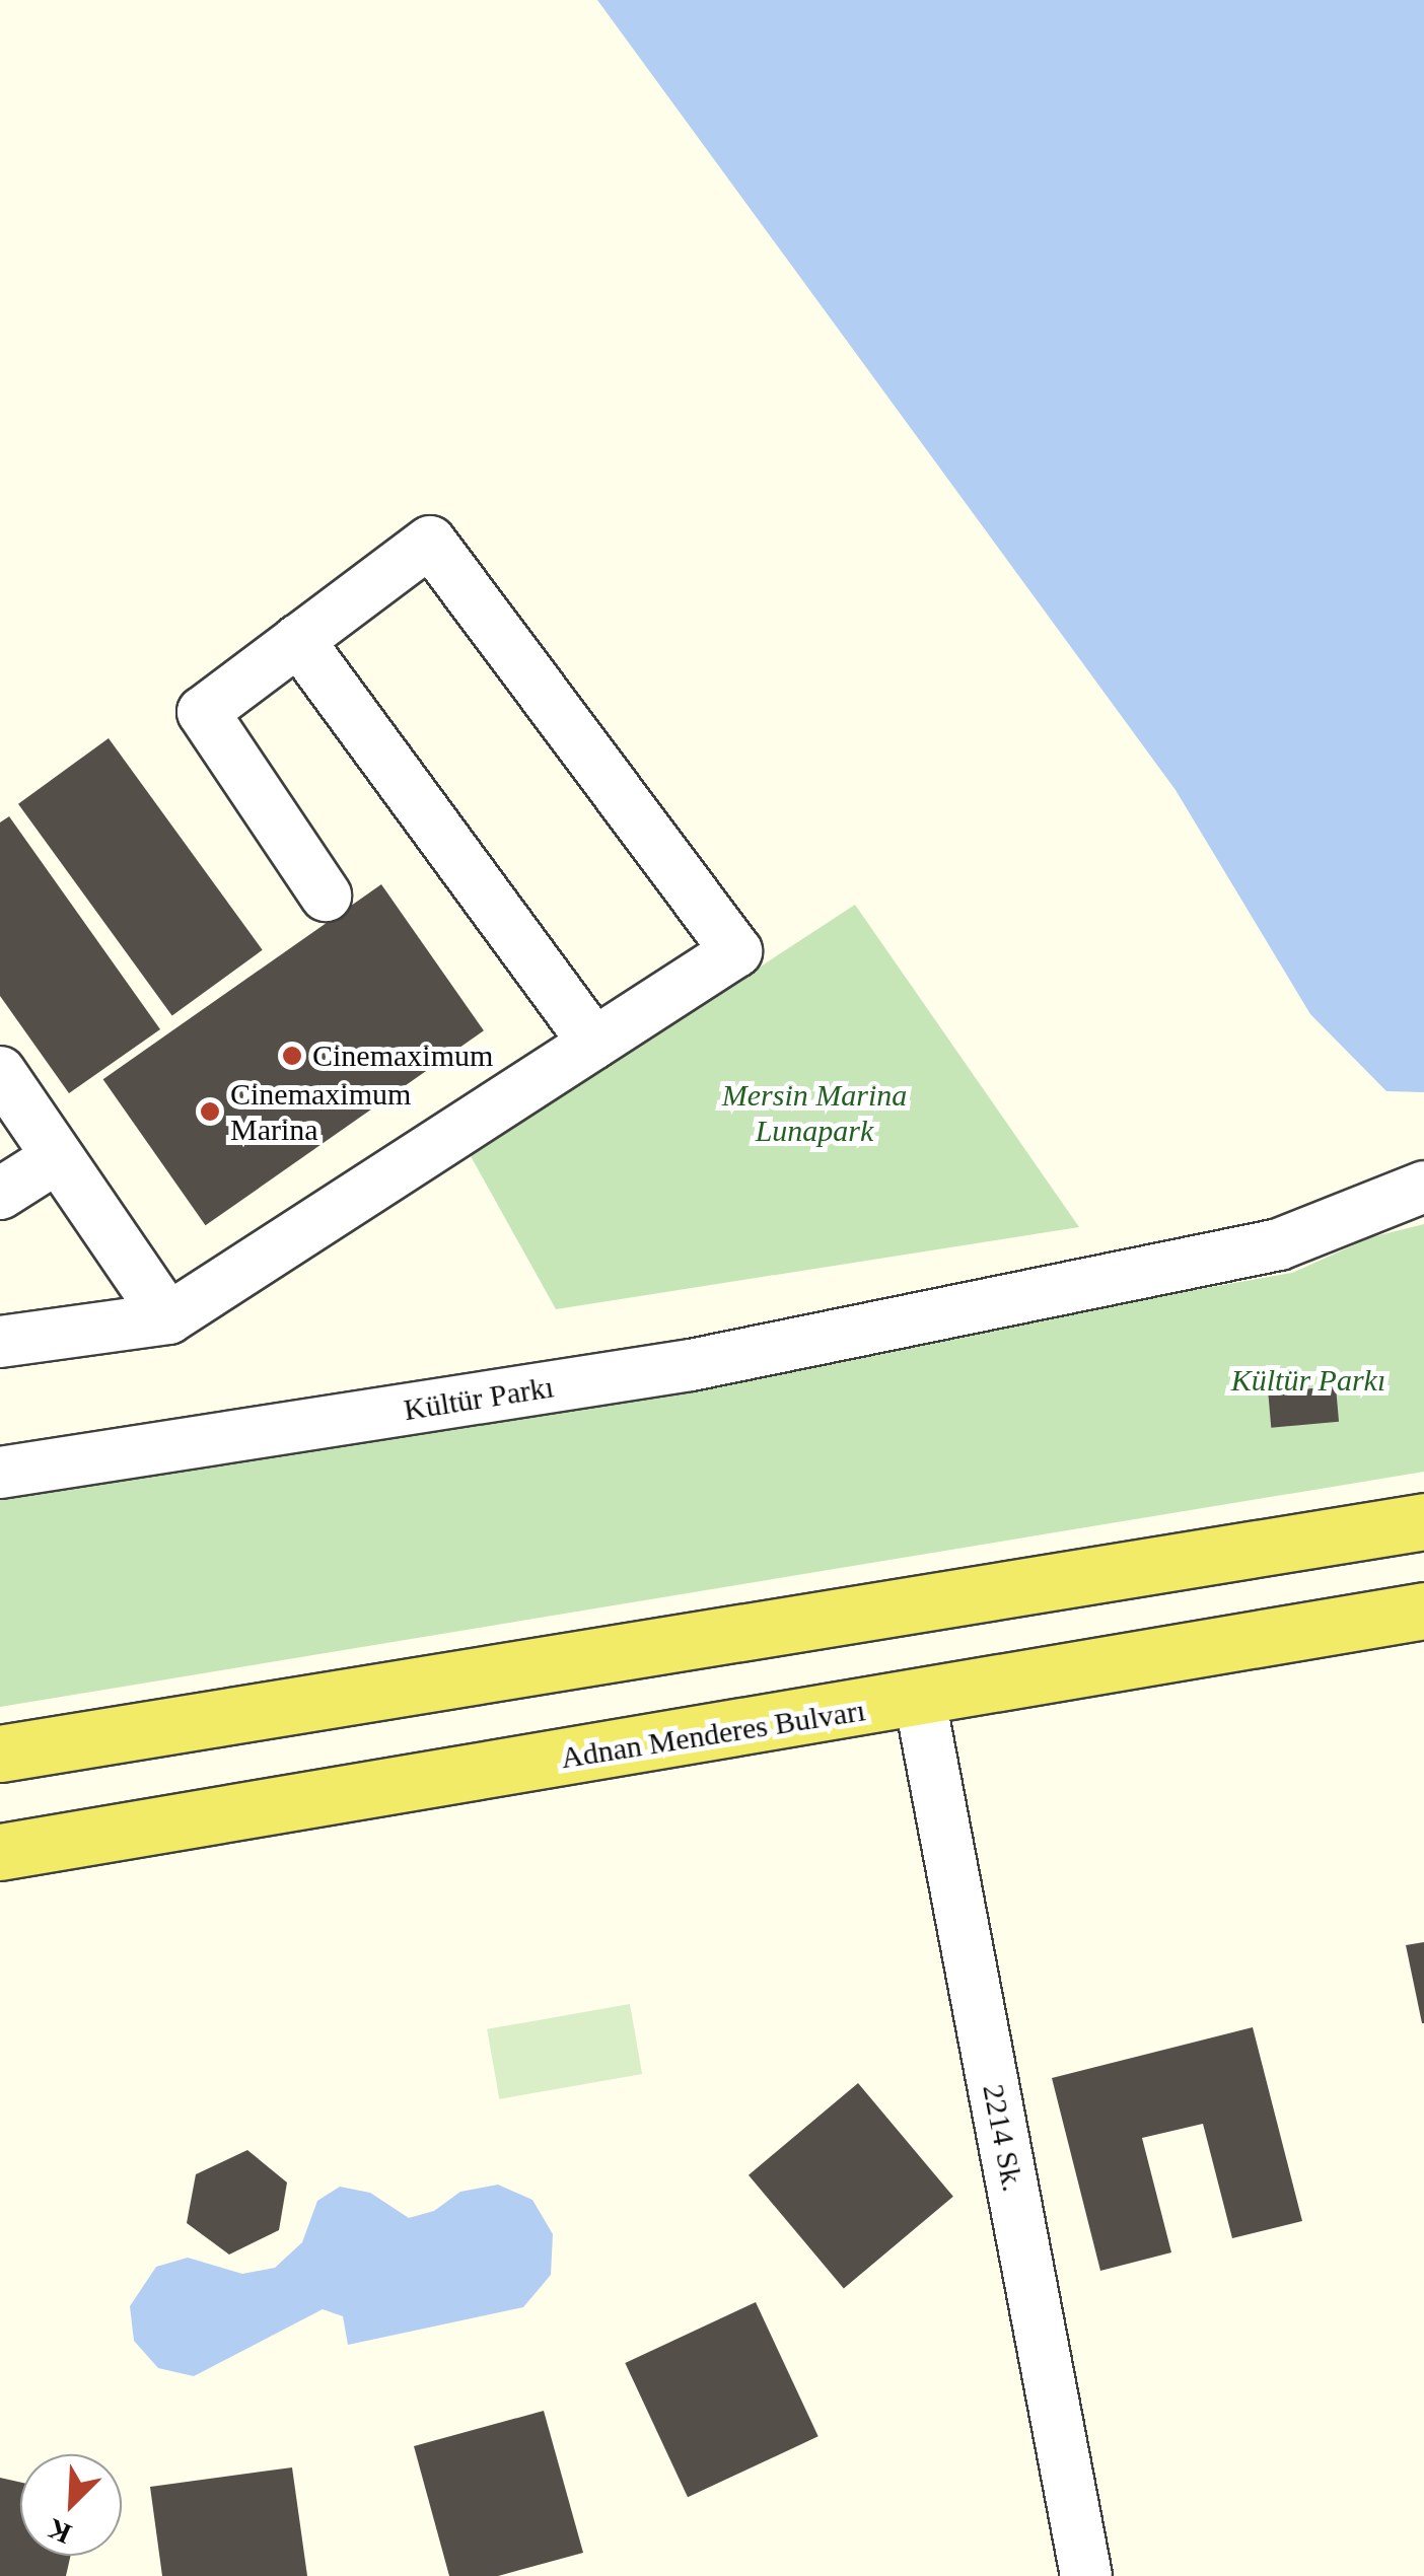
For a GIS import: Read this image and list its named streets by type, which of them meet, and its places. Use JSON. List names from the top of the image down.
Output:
{
  "streets": {
    "main road": ["Adnan Menderes Bulvarı"],
    "street": ["Kültür Parkı", "2214 Sk."]
  },
  "crossings": [
    ["Adnan Menderes Bulvarı", "2214 Sk."]
  ],
  "parks": ["Mersin Marina Lunapark", "Kültür Parkı"],
  "places": ["Cinemaximum", "Cinemaximum Marina"],
  "north": "bottom left"
}
